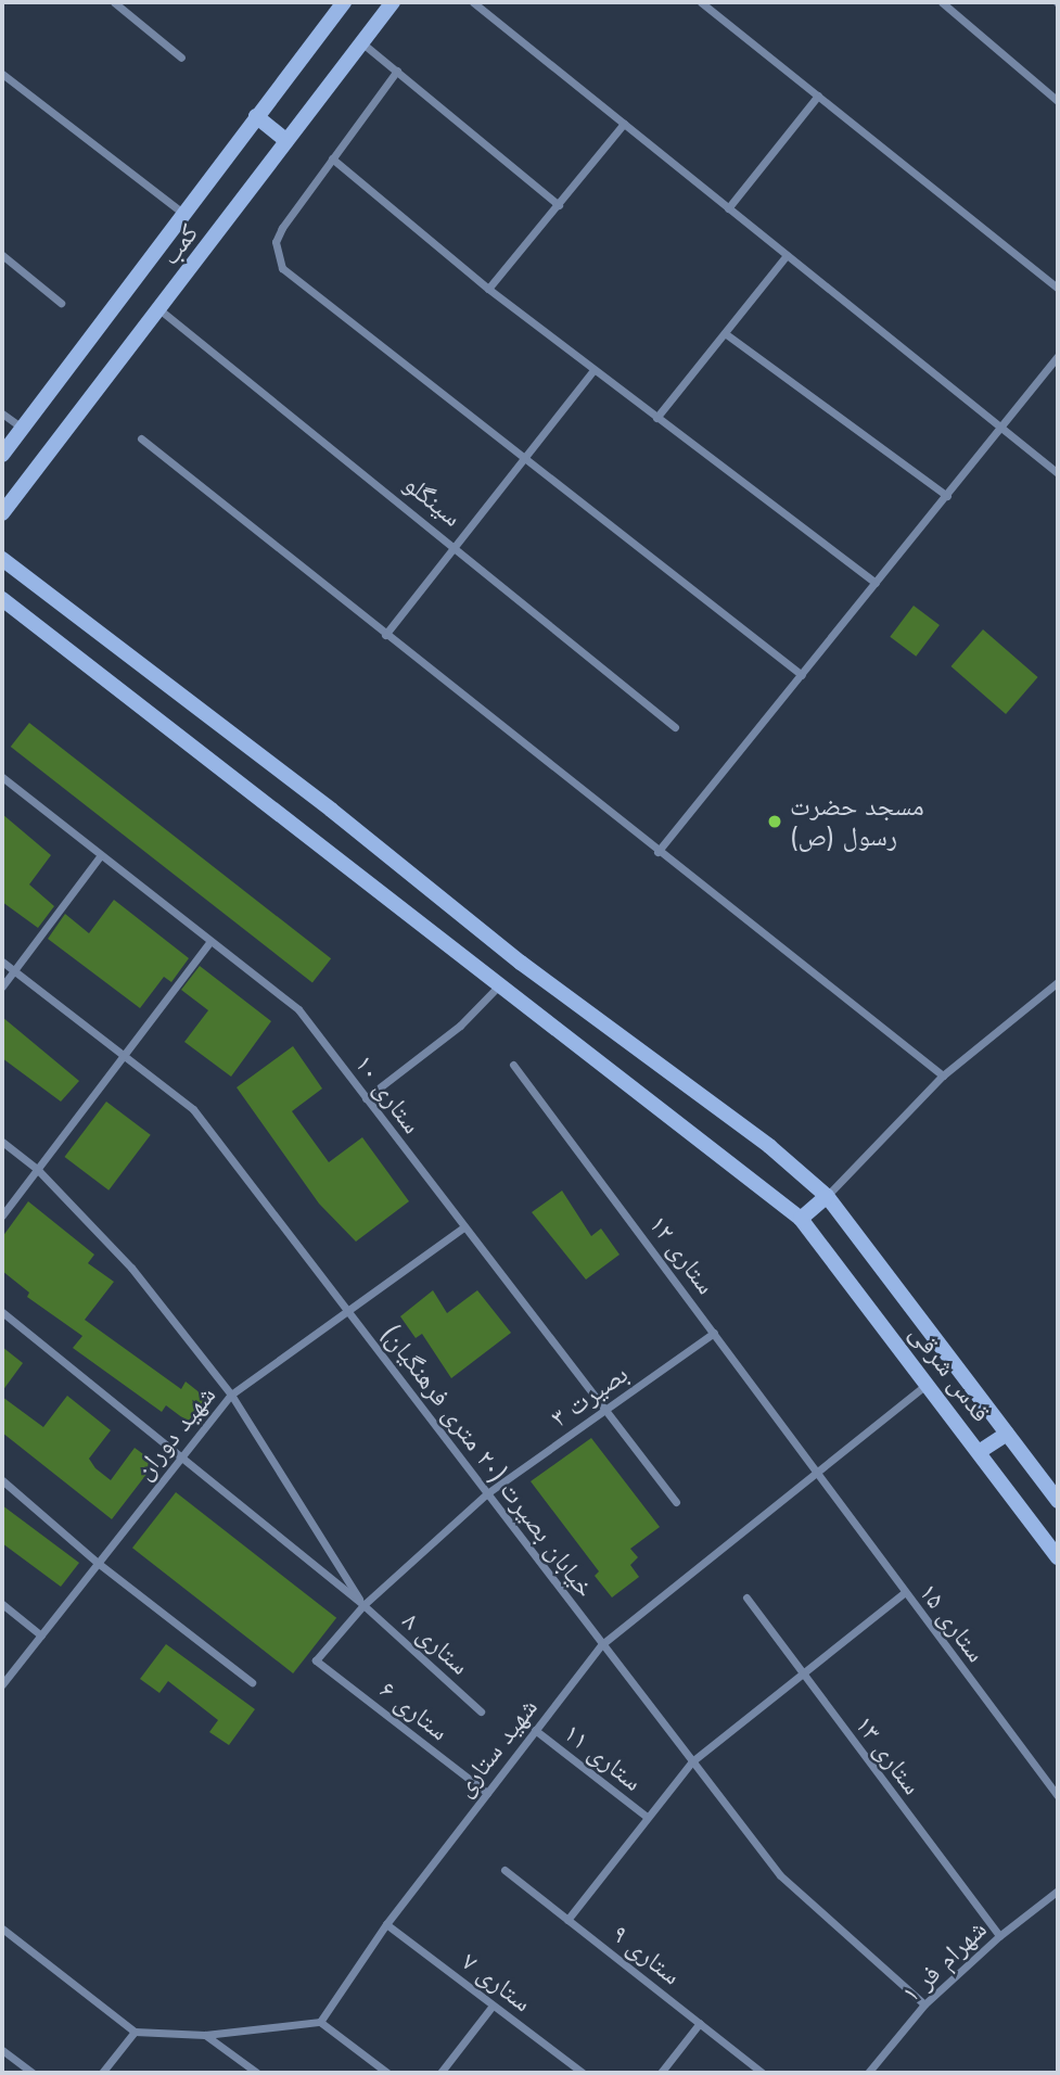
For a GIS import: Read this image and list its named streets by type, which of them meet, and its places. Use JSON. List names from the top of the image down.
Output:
{
  "streets": {
    "street": [
      "کمب",
      "سینگلو",
      "ستاری ۱۰",
      "ستاری ۱۲",
      "قدس شرقی",
      "بصیرت ۳",
      "شهید دوران",
      "خیابان بصیرت (۲۰ متری فرهنگیان)",
      "ستاری ۱۵",
      "ستاری ۸",
      "ستاری ۶",
      "شهید ستاری",
      "ستاری ۱۳",
      "ستاری ۱۱",
      "ستاری ۹",
      "شهرام فر ۱",
      "ستاری ۷"
    ]
  },
  "crossings": [
    ["کمب", "سینگلو"],
    ["ستاری ۱۰", "بصیرت ۳"],
    ["ستاری ۱۰", "شهید دوران"],
    ["ستاری ۱۲", "بصیرت ۳"],
    ["ستاری ۱۲", "ستاری ۱۵"],
    ["ستاری ۱۲", "شهید ستاری"],
    ["قدس شرقی", "شهید ستاری"],
    ["بصیرت ۳", "خیابان بصیرت (۲۰ متری فرهنگیان)"],
    ["بصیرت ۳", "ستاری ۸"],
    ["بصیرت ۳", "ستاری ۶"],
    ["شهید دوران", "خیابان بصیرت (۲۰ متری فرهنگیان)"],
    ["خیابان بصیرت (۲۰ متری فرهنگیان)", "شهید ستاری"],
    ["خیابان بصیرت (۲۰ متری فرهنگیان)", "شهرام فر ۱"],
    ["ستاری ۱۵", "شهید ستاری"],
    ["ستاری ۶", "شهید ستاری"],
    ["شهید ستاری", "ستاری ۱۱"],
    ["شهید ستاری", "ستاری ۷"],
    ["ستاری ۱۳", "شهرام فر ۱"]
  ],
  "places": ["مسجد حضرت رسول (ص)"]
}
